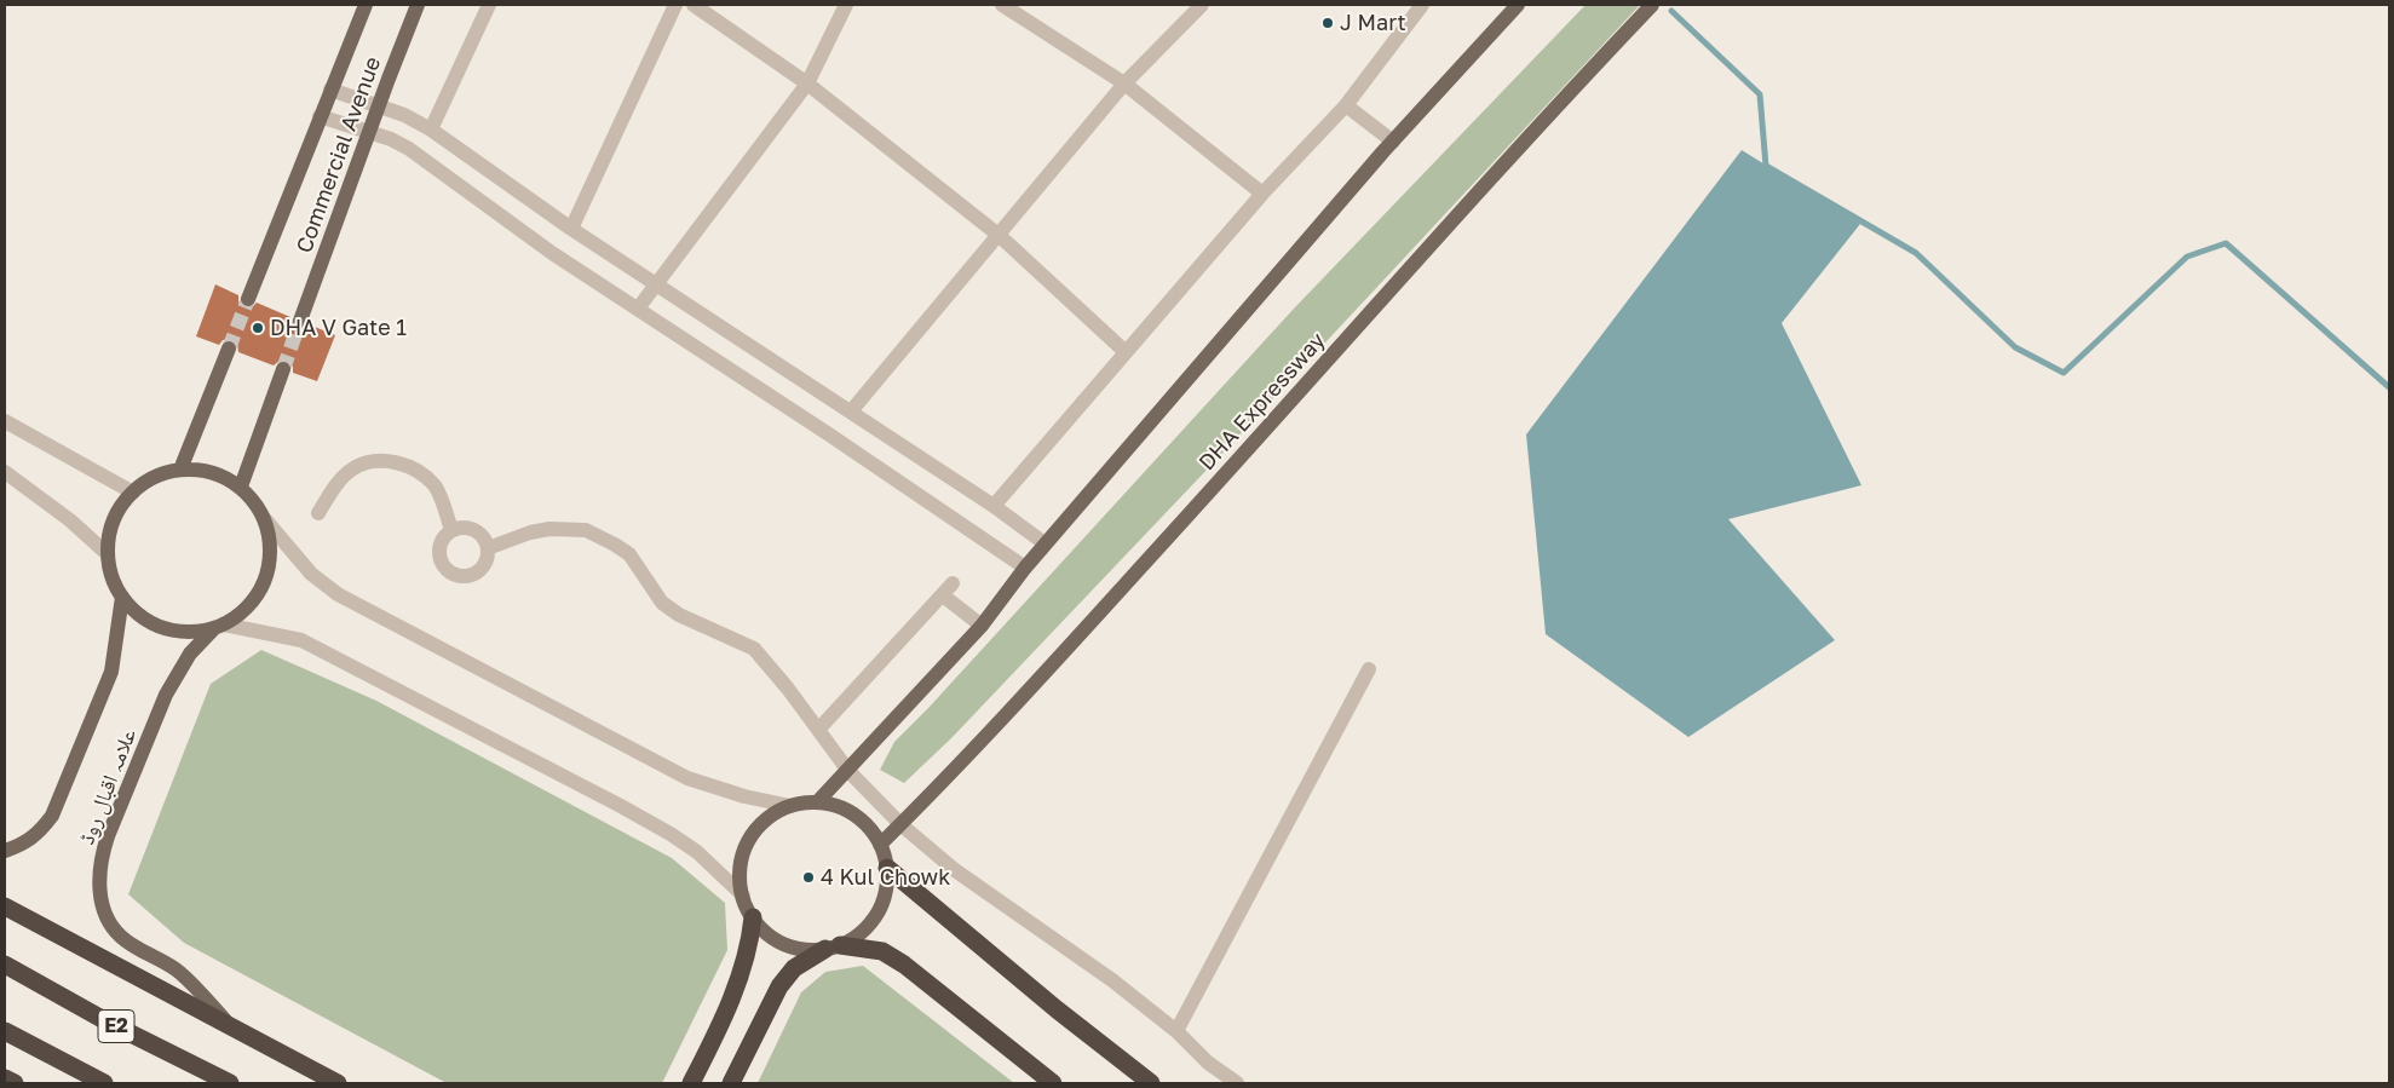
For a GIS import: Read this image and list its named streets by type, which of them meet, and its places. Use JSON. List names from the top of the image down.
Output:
{
  "streets": {
    "highway": ["E2"],
    "main road": ["Commercial Avenue", "DHA Expressway", "علامہ اقبال روڈ"]
  },
  "places": ["J Mart", "DHA V Gate 1", "4 Kul Chowk"]
}
